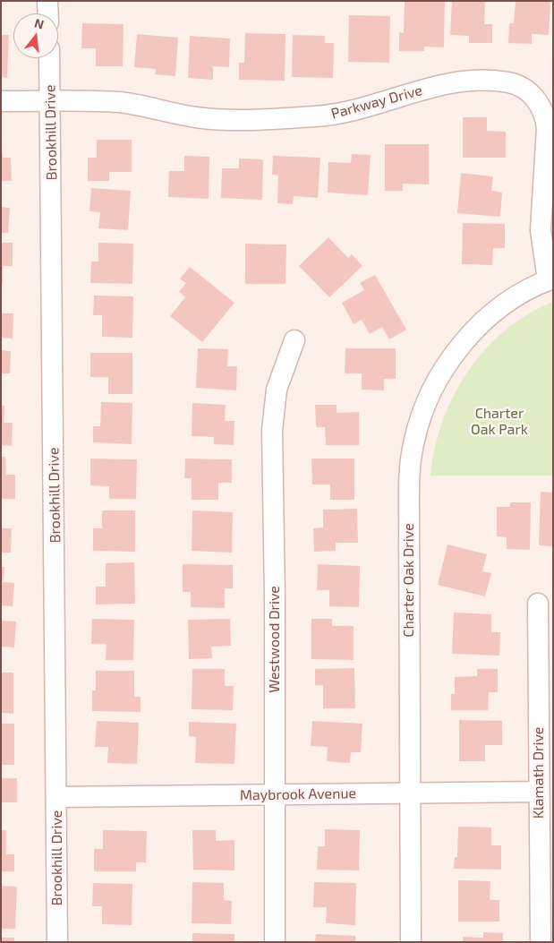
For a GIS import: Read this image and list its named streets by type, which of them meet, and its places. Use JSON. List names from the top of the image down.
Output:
{
  "streets": {
    "street": [
      "Parkway Drive",
      "Brookhill Drive",
      "Charter Oak Drive",
      "Westwood Drive",
      "Klamath Drive",
      "Maybrook Avenue"
    ]
  },
  "crossings": [
    ["Parkway Drive", "Brookhill Drive"],
    ["Parkway Drive", "Charter Oak Drive"],
    ["Brookhill Drive", "Maybrook Avenue"],
    ["Charter Oak Drive", "Maybrook Avenue"],
    ["Westwood Drive", "Maybrook Avenue"],
    ["Klamath Drive", "Maybrook Avenue"]
  ],
  "parks": ["Charter Oak Park"],
  "north": "top"
}
